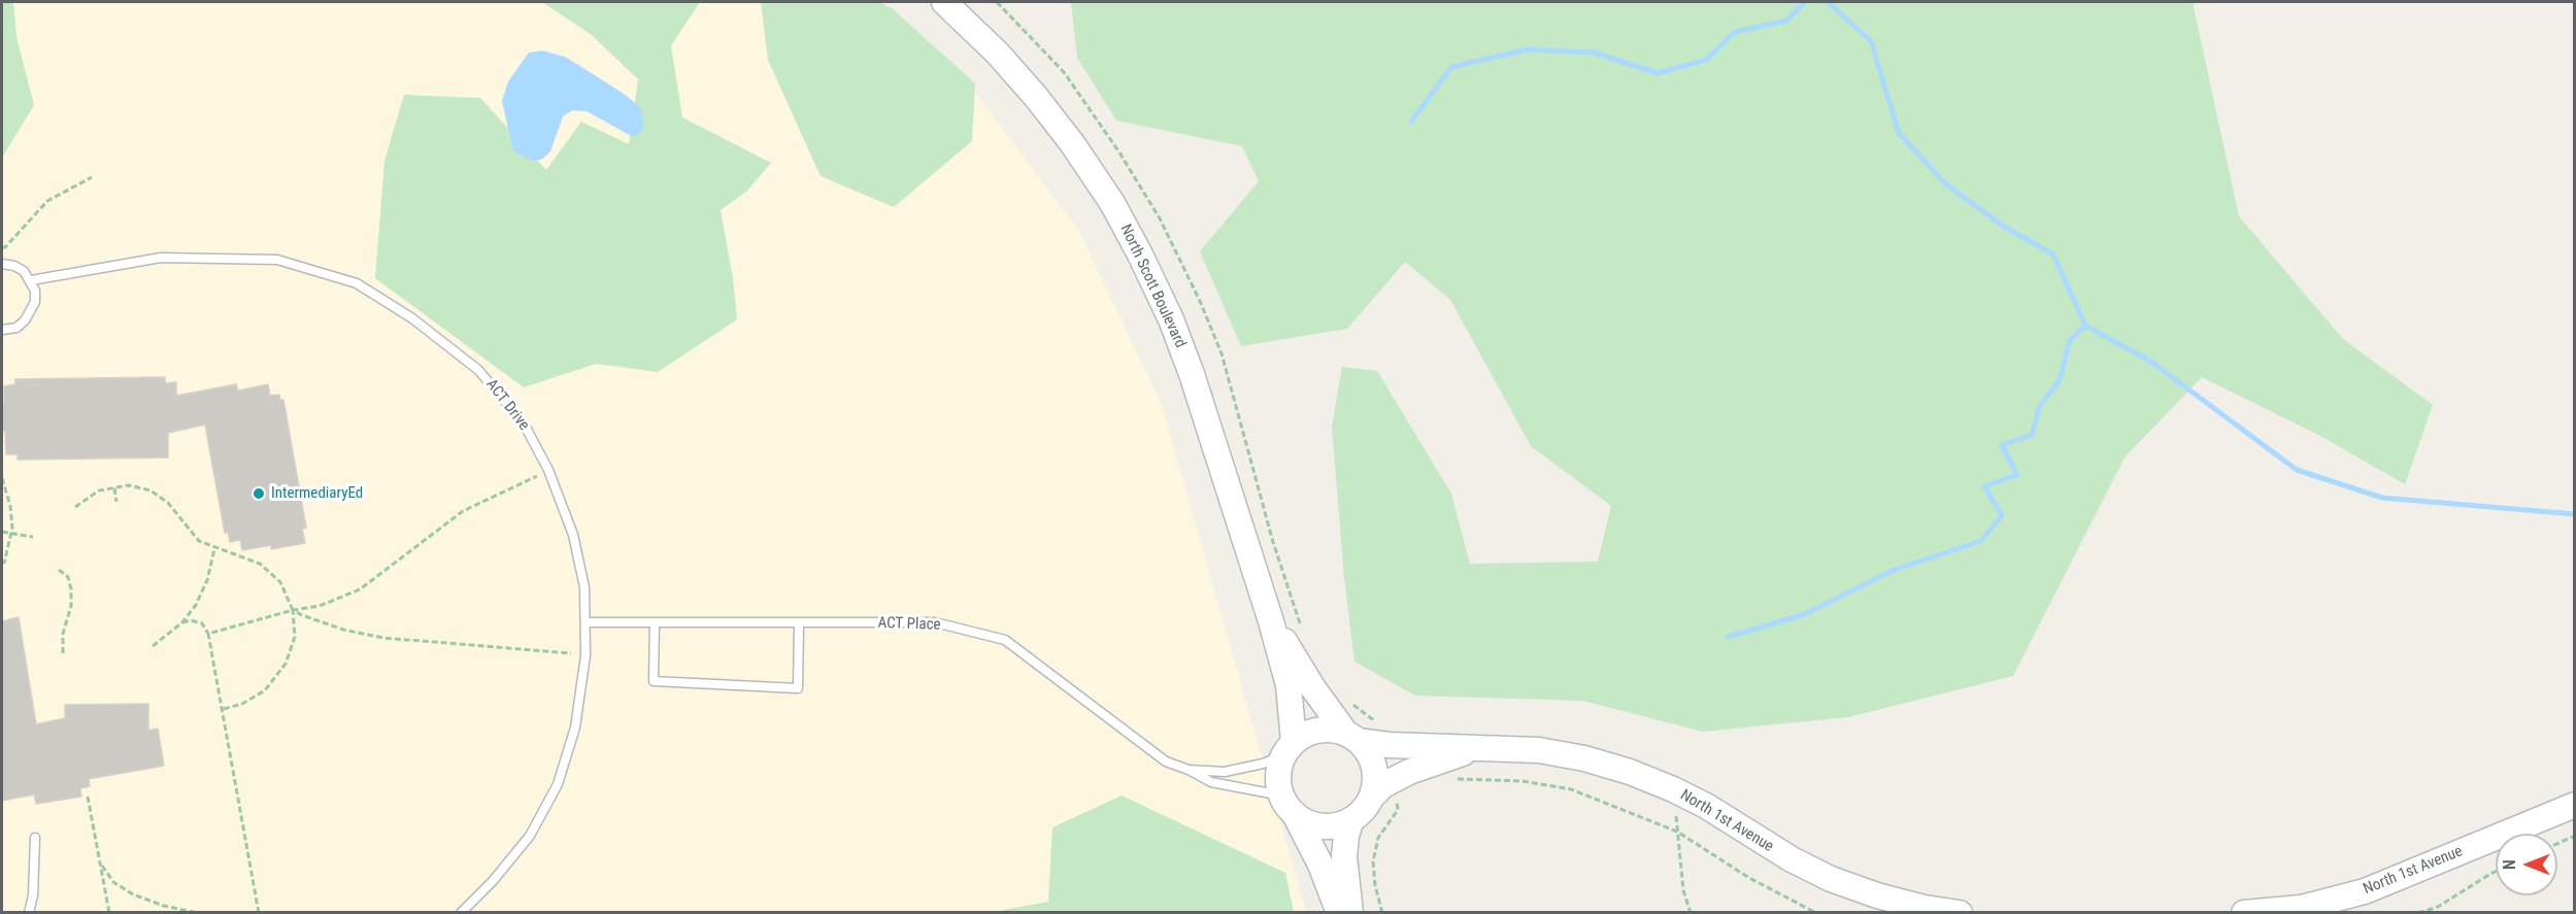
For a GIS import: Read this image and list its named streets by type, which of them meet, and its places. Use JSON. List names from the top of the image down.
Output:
{
  "streets": {
    "main road": ["North Scott Boulevard", "North 1st Avenue"],
    "lane": ["ACT Drive", "ACT Place"]
  },
  "crossings": [
    ["North Scott Boulevard", "ACT Place"],
    ["North Scott Boulevard", "North 1st Avenue"],
    ["ACT Drive", "ACT Place"],
    ["ACT Place", "North 1st Avenue"]
  ],
  "places": ["IntermediaryEd"],
  "north": "left"
}
